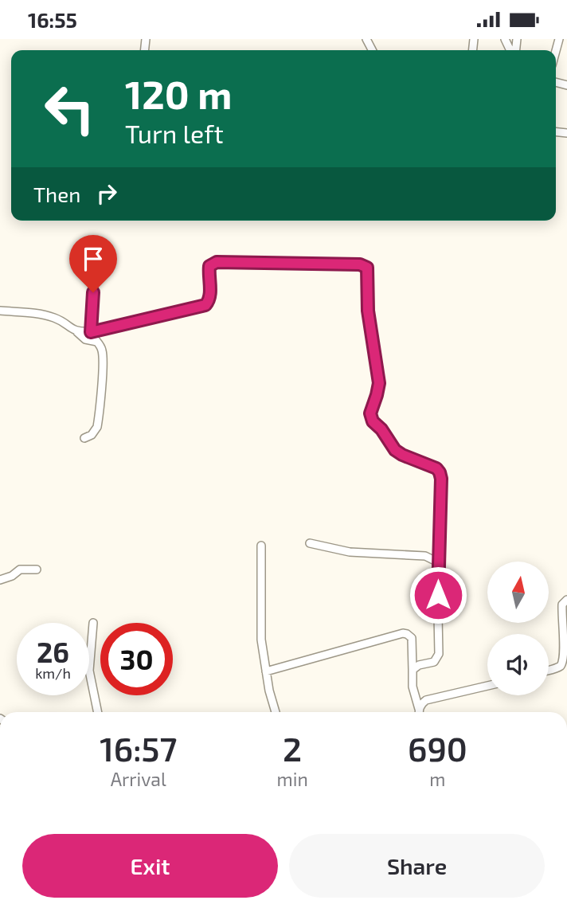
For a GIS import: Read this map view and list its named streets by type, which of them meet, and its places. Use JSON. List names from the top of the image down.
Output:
{
  "north": "top",
  "page": {
    "status": "16:55",
    "turn": ["120 m", "Turn left"],
    "then": "Then",
    "speed": "26 km/h",
    "limit": "30",
    "eta": [
      "16:57",
      "Arrival",
      "2",
      "min",
      "690",
      "m"
    ],
    "buttons": ["Exit", "Share"]
  }
}
